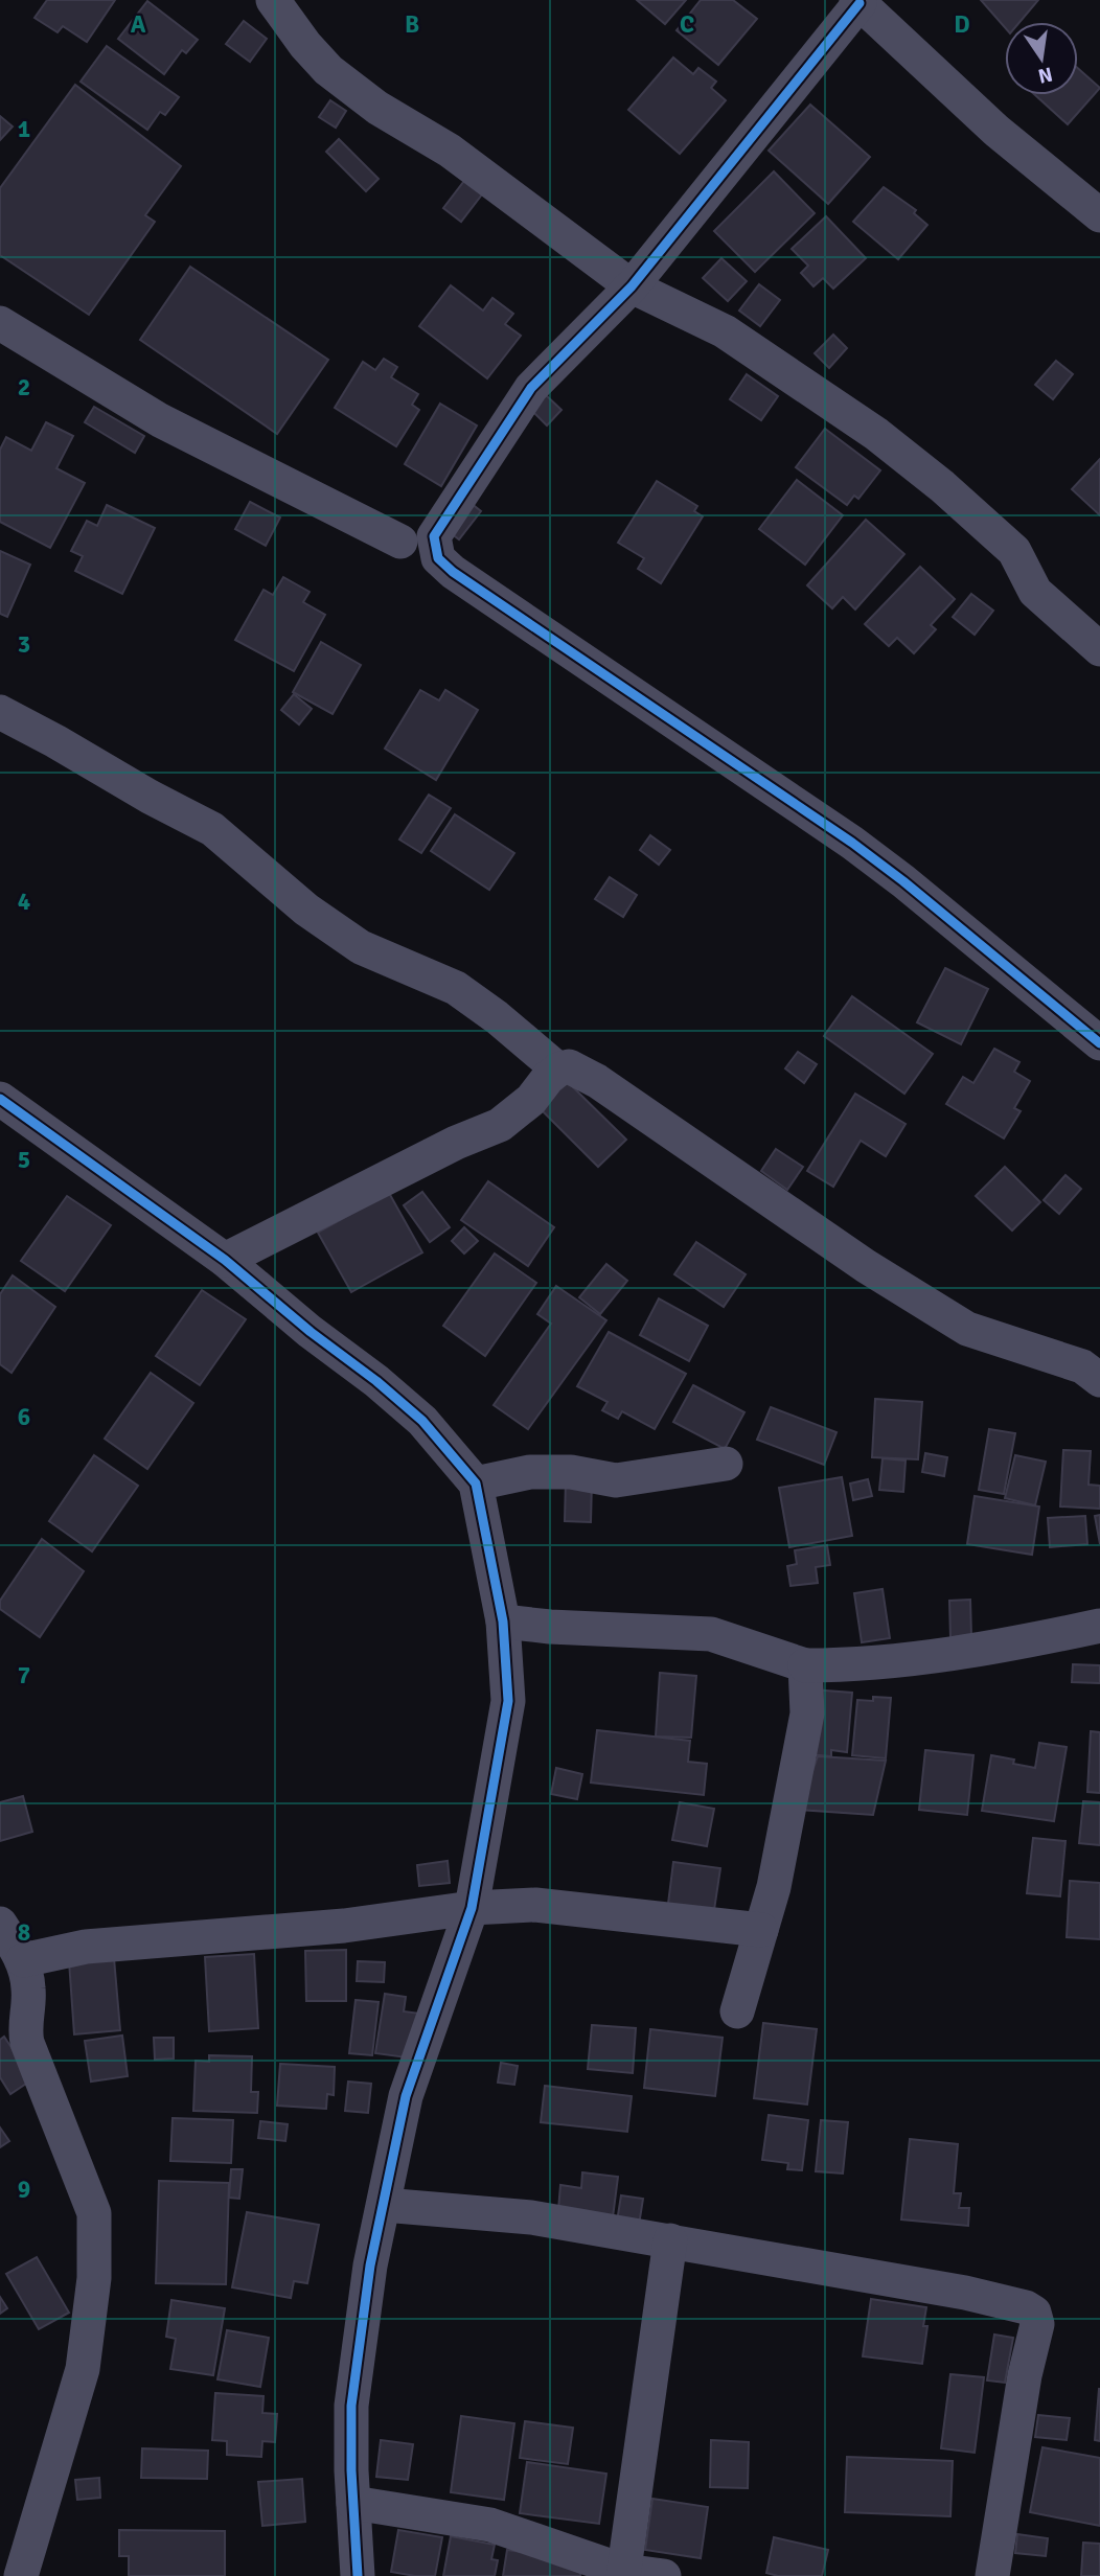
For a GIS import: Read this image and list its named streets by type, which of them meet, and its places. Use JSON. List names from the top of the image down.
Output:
{
  "north": "bottom",
  "grid": {
    "columns": [
      "A",
      "B",
      "C",
      "D"
    ],
    "rows": [
      "1",
      "2",
      "3",
      "4",
      "5",
      "6",
      "7",
      "8",
      "9"
    ]
  }
}
